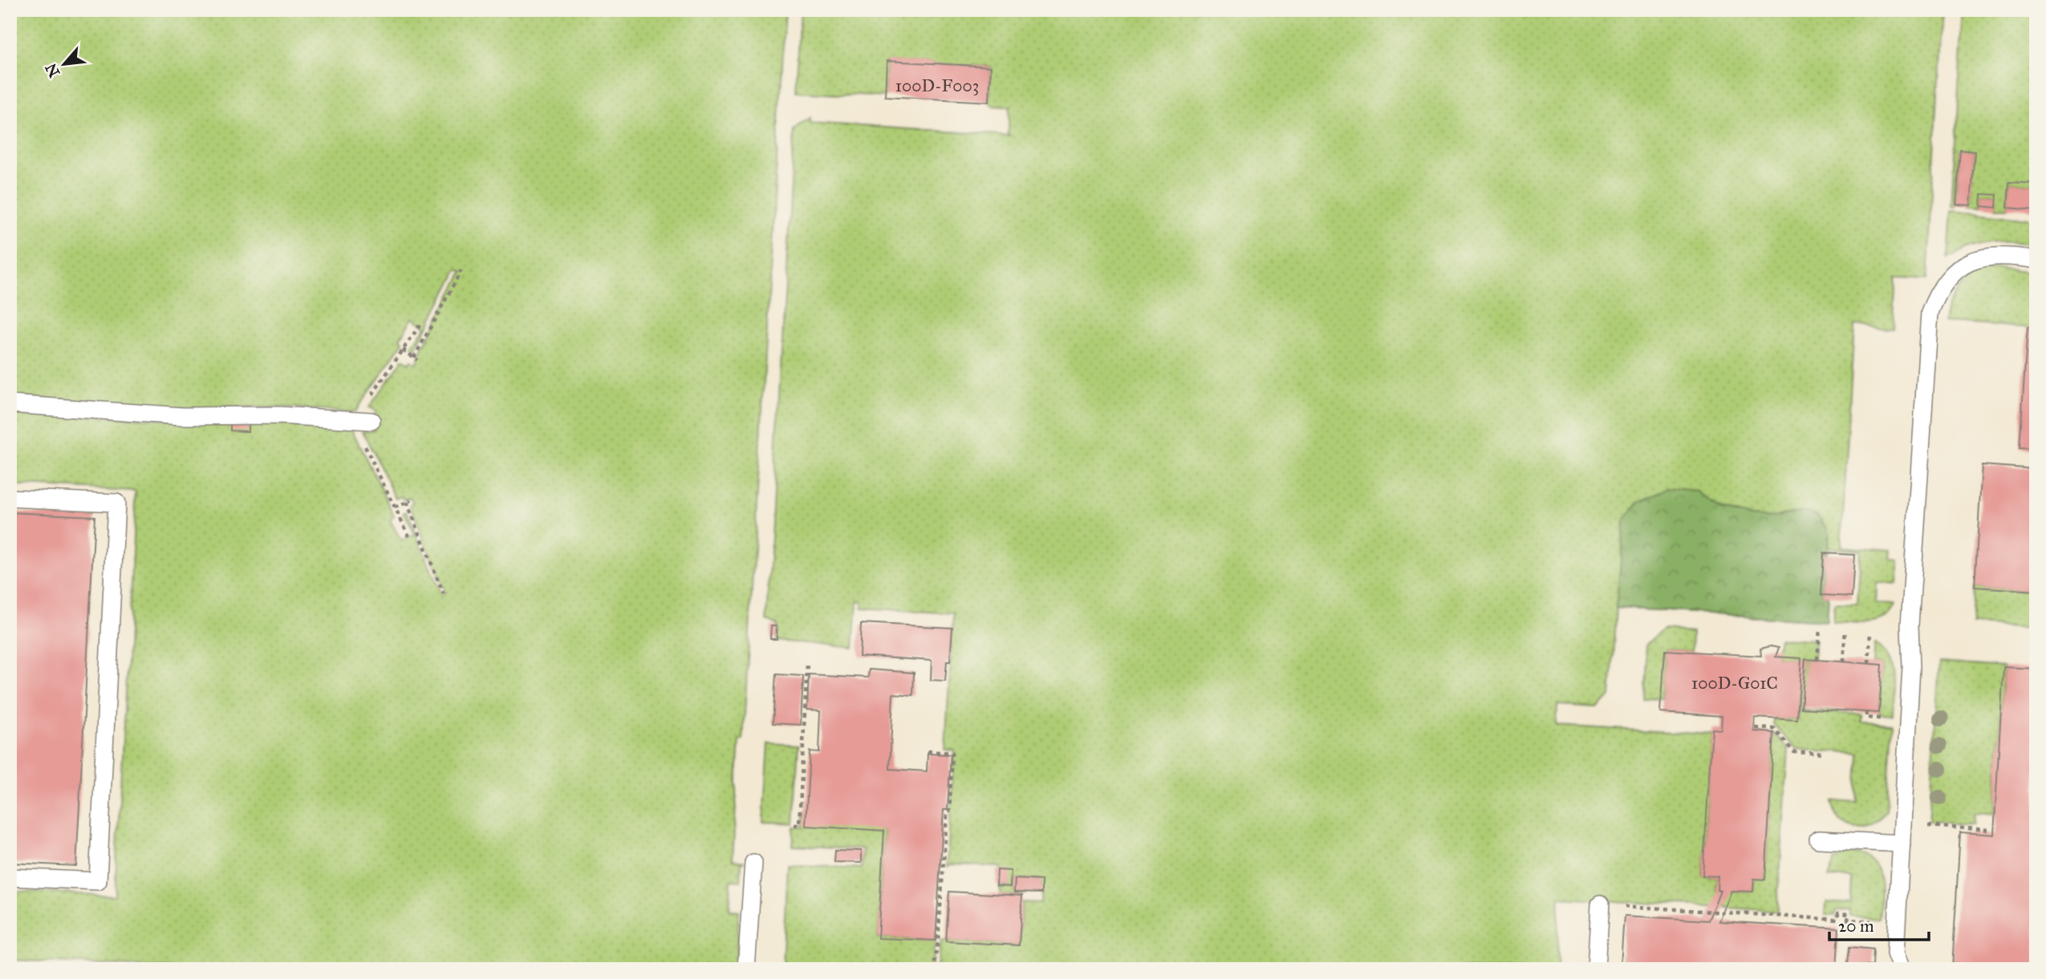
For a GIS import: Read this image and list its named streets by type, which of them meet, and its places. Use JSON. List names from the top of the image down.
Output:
{
  "house_numbers": ["100D-F003", "100D-G01C"],
  "scale_bar": "20 m",
  "north": "bottom left"
}
